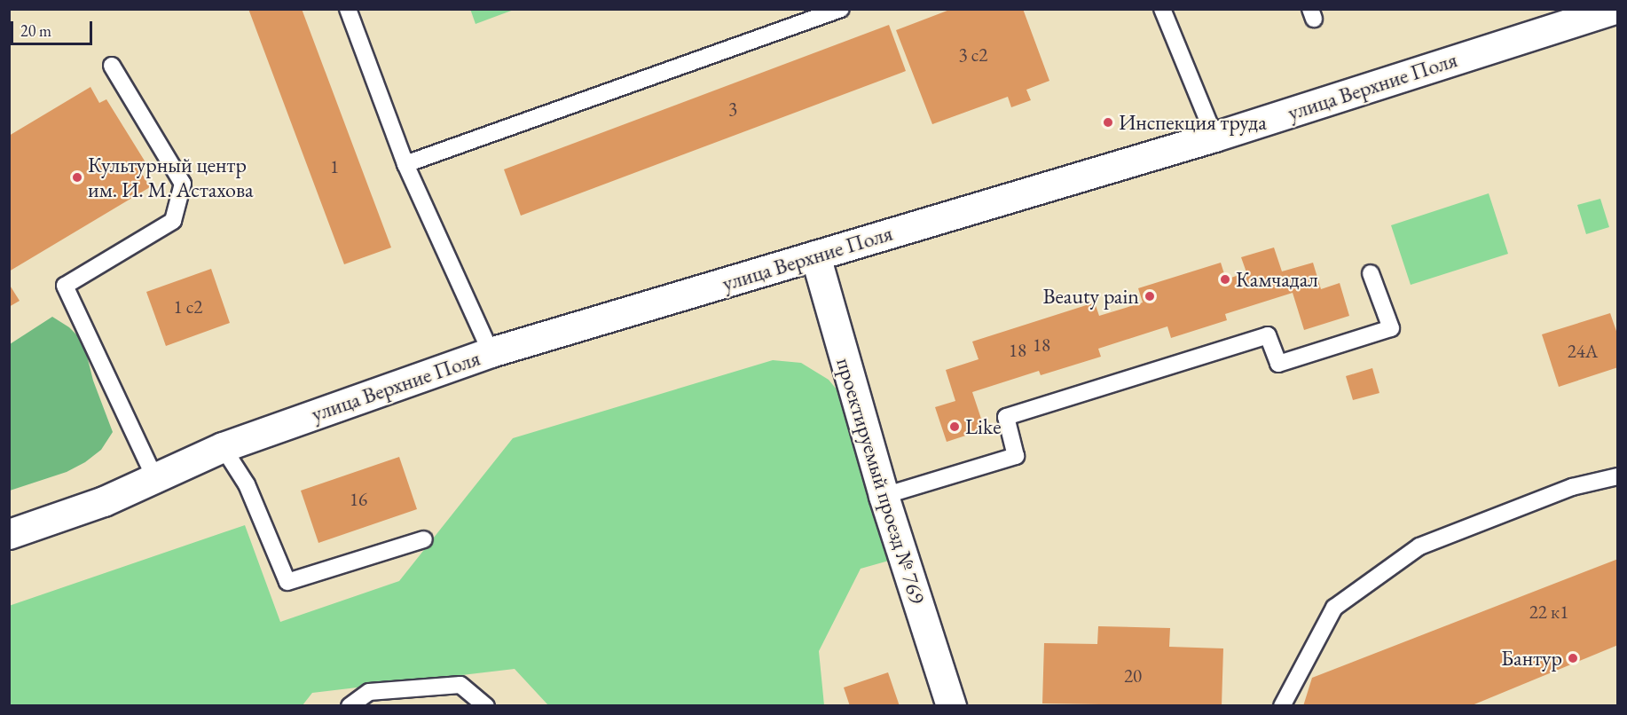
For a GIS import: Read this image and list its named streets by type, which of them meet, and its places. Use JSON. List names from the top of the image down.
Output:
{
  "streets": {
    "main road": ["улица Верхние Поля", "проектируемый проезд № 769"]
  },
  "crossings": [
    ["улица Верхние Поля", "проектируемый проезд № 769"]
  ],
  "places": [
    "Инспекция труда",
    "Культурный центр им. И. М. Астахова",
    "Камчадал",
    "Beauty pain",
    "Like",
    "Бантур"
  ],
  "house_numbers": [
    "3 с2",
    "3",
    "1",
    "1 с2",
    "18",
    "18",
    "24А",
    "16",
    "22 к1",
    "20"
  ],
  "scale_bar": "20 m"
}
